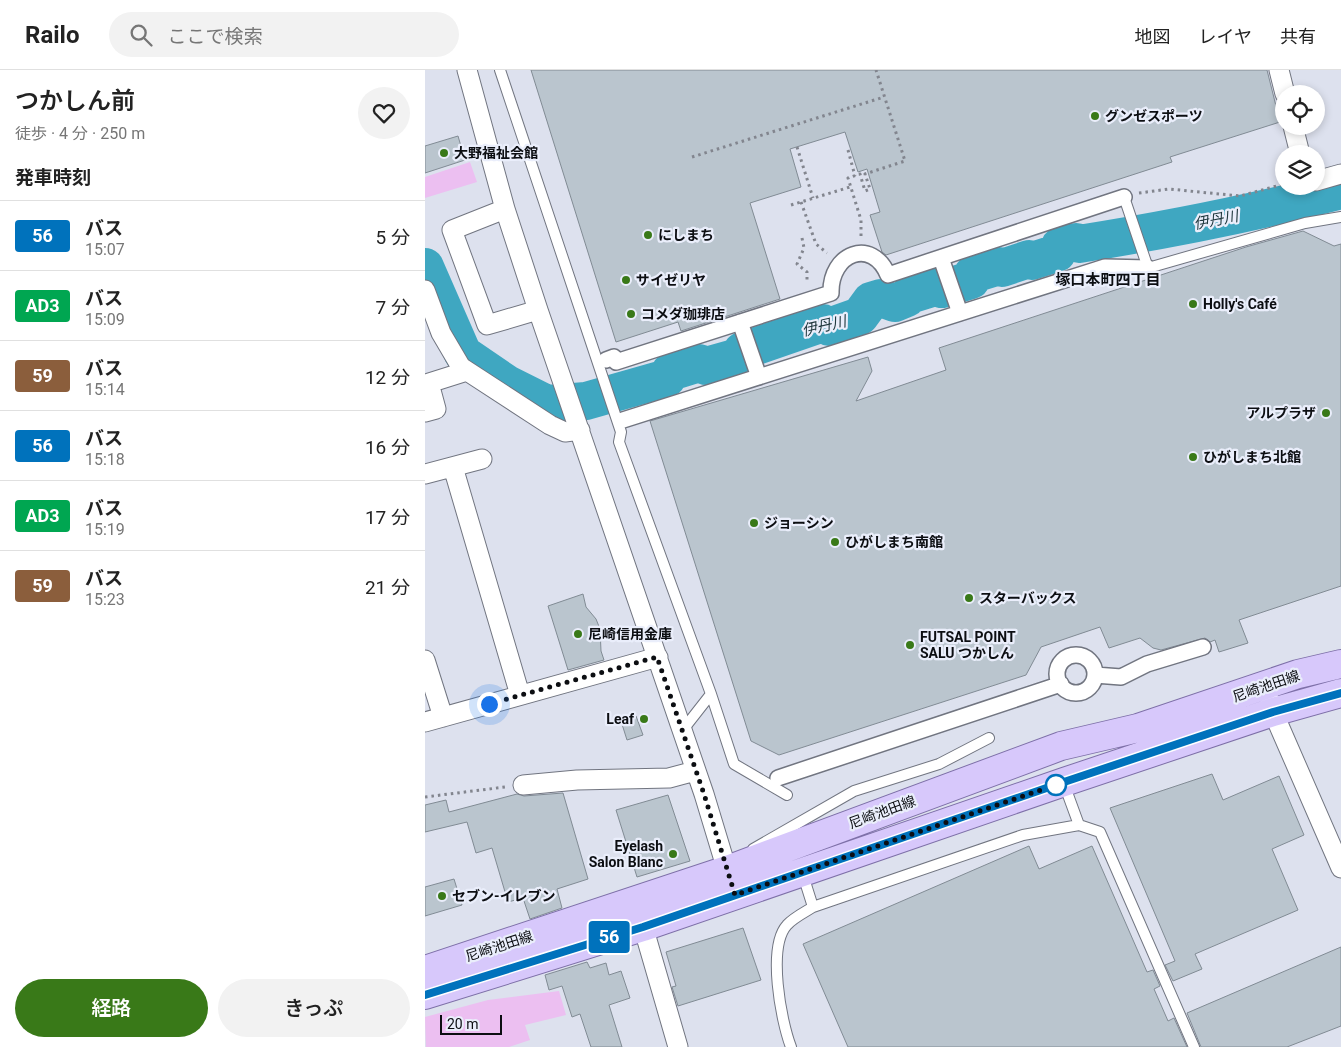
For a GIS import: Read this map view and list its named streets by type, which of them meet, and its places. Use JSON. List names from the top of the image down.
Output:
{
  "streets": {
    "main road": ["尼崎池田線"]
  },
  "districts": ["塚口本町四丁目"],
  "water": ["伊丹川"],
  "places": [
    "グンゼスポーツ",
    "大野福祉会館",
    "にしまち",
    "サイゼリヤ",
    "Holly's Café",
    "コメダ珈琲店",
    "アルプラザ",
    "ひがしまち北館",
    "ジョーシン",
    "ひがしまち南館",
    "スターバックス",
    "尼崎信用金庫",
    "FUTSAL POINT SALU つかしん",
    "Leaf",
    "Eyelash Salon Blanc",
    "セブン-イレブン"
  ],
  "lines": ["bus line 56"],
  "scale_bar": "20 m",
  "page": {
    "header": "Railo",
    "search": "ここで検索",
    "nav": ["地図", "レイヤ", "共有"],
    "heading": [
      ["つかしん前", "徒歩 · 4 分 · 250 m"],
      "発車時刻"
    ],
    "on_map": "56",
    "list": [
      {
        "mark": "56",
        "name": "バス",
        "note": "15:07",
        "value": "5 分"
      },
      {
        "mark": "AD3",
        "name": "バス",
        "note": "15:09",
        "value": "7 分"
      },
      {
        "mark": "59",
        "name": "バス",
        "note": "15:14",
        "value": "12 分"
      },
      {
        "mark": "56",
        "name": "バス",
        "note": "15:18",
        "value": "16 分"
      },
      {
        "mark": "AD3",
        "name": "バス",
        "note": "15:19",
        "value": "17 分"
      },
      {
        "mark": "59",
        "name": "バス",
        "note": "15:23",
        "value": "21 分"
      }
    ],
    "buttons": ["経路", "きっぷ"],
    "scale": "20 m"
  }
}
